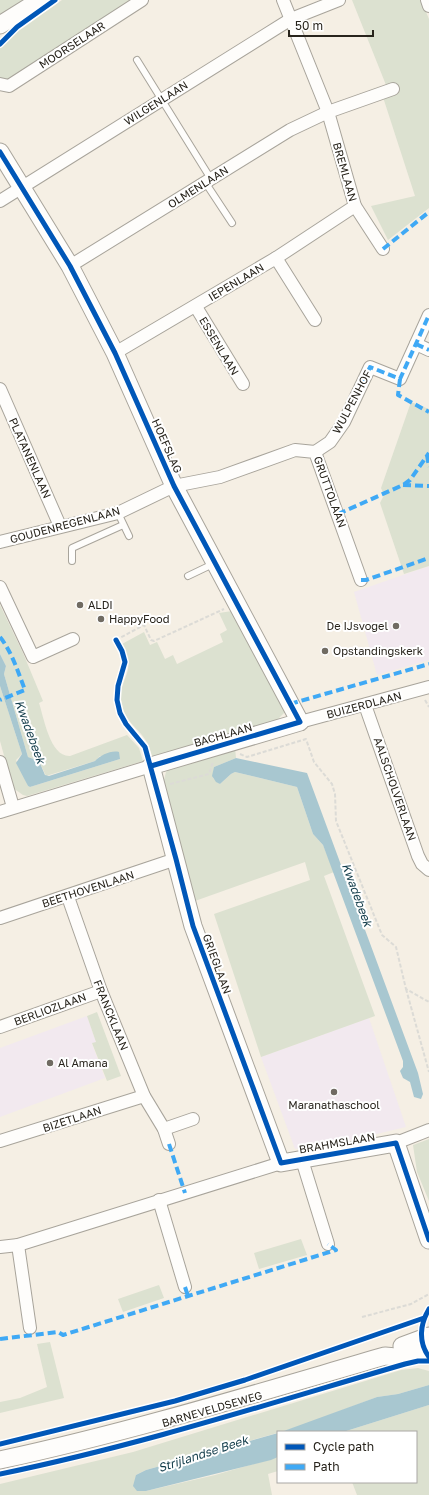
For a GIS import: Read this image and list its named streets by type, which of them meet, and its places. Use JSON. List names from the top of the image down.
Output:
{
  "streets": {
    "street": [
      "MOORSELAAR",
      "WILGENLAAN",
      "BREMLAAN",
      "OLMENLAAN",
      "IEPENLAAN",
      "ESSENLAAN",
      "WULPENHOF",
      "HOEFSLAG",
      "PLATANENLAAN",
      "GRUTTOLAAN",
      "GOUDENREGENLAAN",
      "BUIZERDLAAN",
      "BACHLAAN",
      "AALSCHOLVERLAAN",
      "BEETHOVENLAAN",
      "GRIEGLAAN",
      "BERLIOZLAAN",
      "FRANCKLAAN",
      "BIZETLAAN",
      "BRAHMSLAAN",
      "BARNEVELDSEWEG"
    ]
  },
  "crossings": [
    ["WILGENLAAN", "BREMLAAN"],
    ["WILGENLAAN", "HOEFSLAG"],
    ["BREMLAAN", "OLMENLAAN"],
    ["BREMLAAN", "IEPENLAAN"],
    ["OLMENLAAN", "HOEFSLAG"],
    ["IEPENLAAN", "ESSENLAAN"],
    ["IEPENLAAN", "HOEFSLAG"],
    ["WULPENHOF", "GRUTTOLAAN"],
    ["HOEFSLAG", "GRUTTOLAAN"],
    ["HOEFSLAG", "GOUDENREGENLAAN"],
    ["HOEFSLAG", "BUIZERDLAAN"],
    ["HOEFSLAG", "BACHLAAN"],
    ["PLATANENLAAN", "GOUDENREGENLAAN"],
    ["GRUTTOLAAN", "GOUDENREGENLAAN"],
    ["BUIZERDLAAN", "BACHLAAN"],
    ["BUIZERDLAAN", "AALSCHOLVERLAAN"],
    ["BACHLAAN", "GRIEGLAAN"],
    ["BEETHOVENLAAN", "GRIEGLAAN"],
    ["BEETHOVENLAAN", "FRANCKLAAN"],
    ["GRIEGLAAN", "BRAHMSLAAN"],
    ["BERLIOZLAAN", "FRANCKLAAN"],
    ["FRANCKLAAN", "BIZETLAAN"]
  ],
  "water": ["Kwadebeek", "Strijlandse Beek"],
  "places": [
    "ALDI",
    "HappyFood",
    "De IJsvogel",
    "Opstandingskerk",
    "Al Amana",
    "Maranathaschool"
  ],
  "legend": ["Cycle path", "Path"],
  "scale_bar": "50 m"
}
